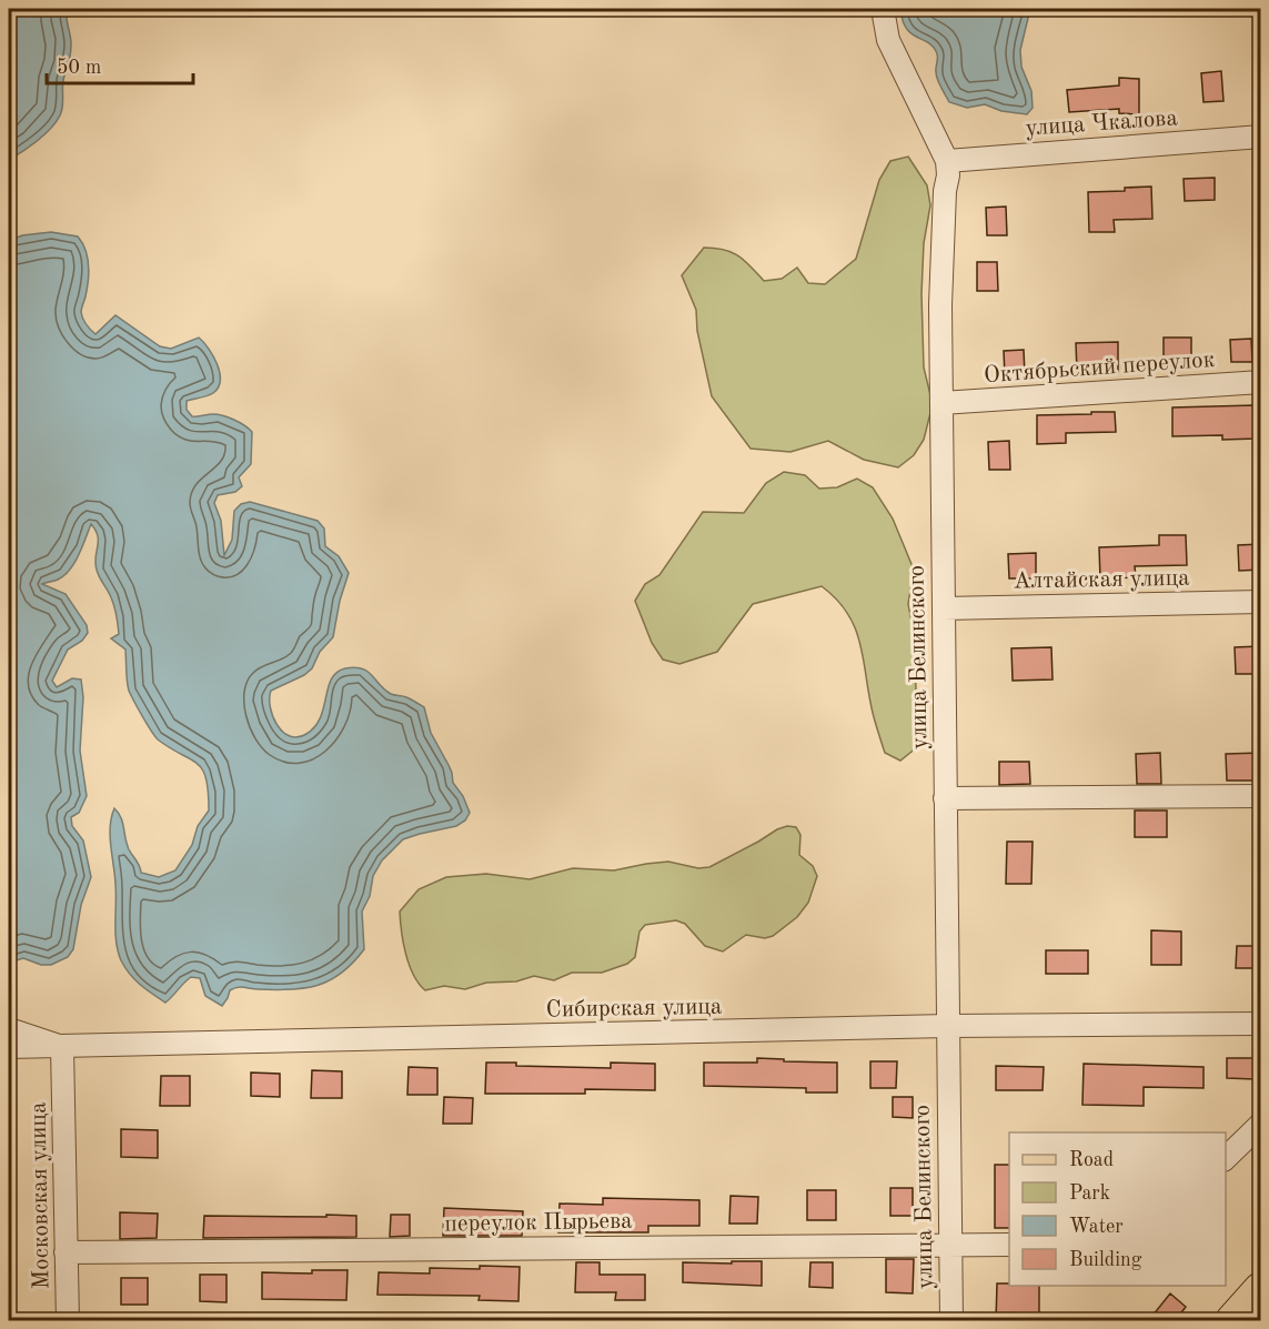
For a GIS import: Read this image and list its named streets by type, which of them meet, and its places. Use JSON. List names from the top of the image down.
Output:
{
  "streets": {
    "street": [
      "улица Чкалова",
      "Октябрьский переулок",
      "Алтайская улица",
      "улица Белинского",
      "Сибирская улица",
      "Московская улица",
      "переулок Пырьева"
    ]
  },
  "crossings": [
    ["улица Чкалова", "улица Белинского"],
    ["Октябрьский переулок", "улица Белинского"],
    ["Алтайская улица", "улица Белинского"],
    ["улица Белинского", "Сибирская улица"],
    ["улица Белинского", "переулок Пырьева"],
    ["Сибирская улица", "Московская улица"],
    ["Московская улица", "переулок Пырьева"]
  ],
  "legend": [
    "Road",
    "Park",
    "Water",
    "Building"
  ],
  "scale_bar": "50 m"
}
